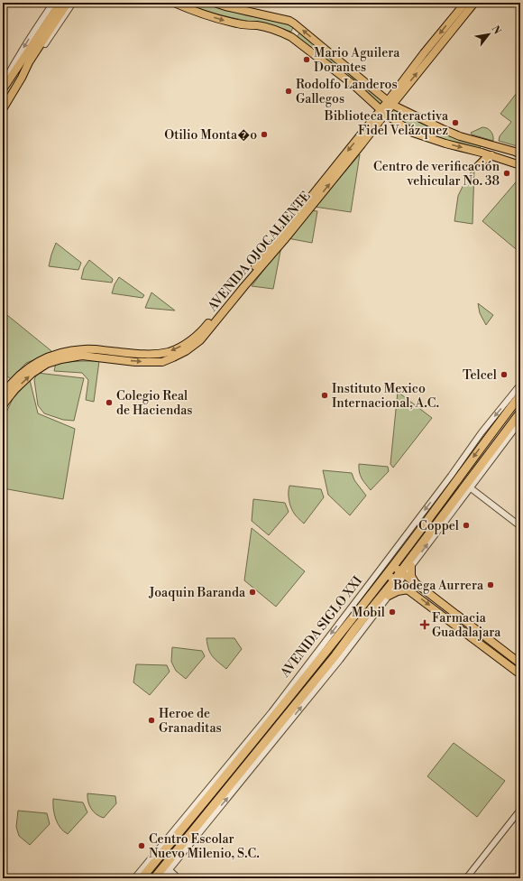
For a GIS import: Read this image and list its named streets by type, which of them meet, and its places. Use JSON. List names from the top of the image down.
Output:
{
  "streets": {
    "highway": ["AVENIDA SIGLO XXI"],
    "main road": ["AVENIDA OJOCALIENTE"]
  },
  "places": {
    "other": [
      "Mario Aguilera Dorantes",
      "Rodolfo Landeros Gallegos",
      "Biblioteca Interactiva Fidel Velázquez",
      "Otilio Monta�o",
      "Centro de verificación vehicular No. 38",
      "Telcel",
      "Instituto Mexico Internacional, A.C.",
      "Colegio Real de Haciendas",
      "Coppel",
      "Bodega Aurrera",
      "Joaquin Baranda",
      "Mobil",
      "Heroe de Granaditas",
      "Centro Escolar Nuevo Milenio, S.C."
    ],
    "health": ["Farmacia Guadalajara"]
  },
  "north": "top right"
}
